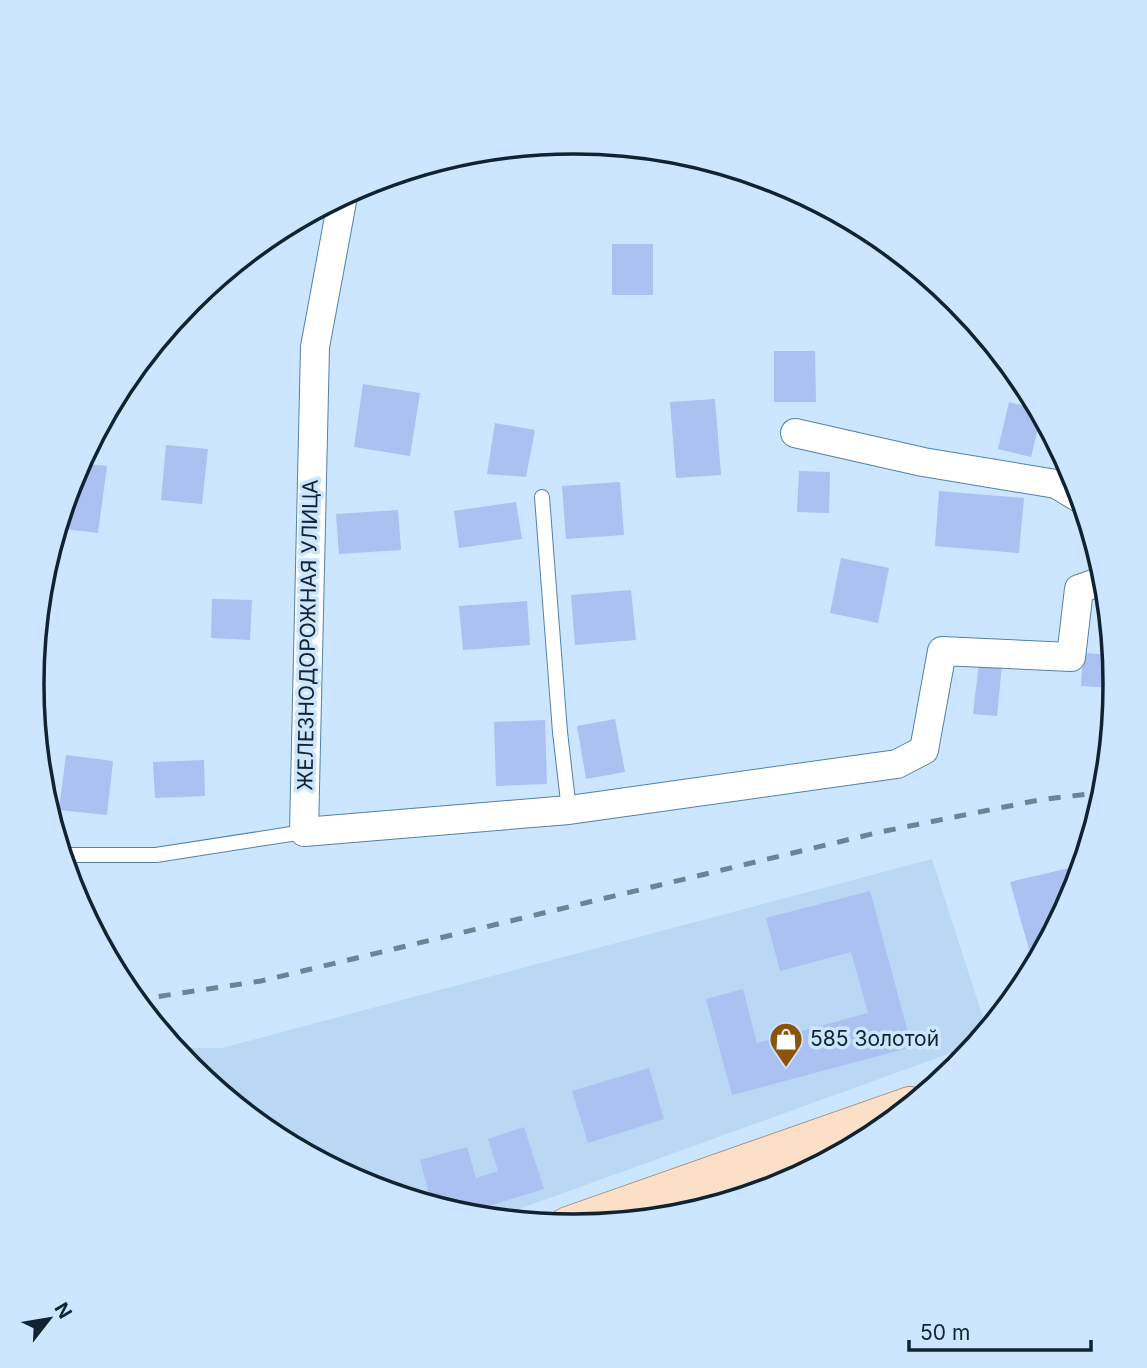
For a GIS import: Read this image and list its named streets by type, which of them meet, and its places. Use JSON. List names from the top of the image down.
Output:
{
  "streets": {
    "street": ["ЖЕЛЕЗНОДОРОЖНАЯ УЛИЦА"]
  },
  "places": {
    "shop": ["585 Золотой"]
  },
  "scale_bar": "50 m",
  "north": "top right"
}
